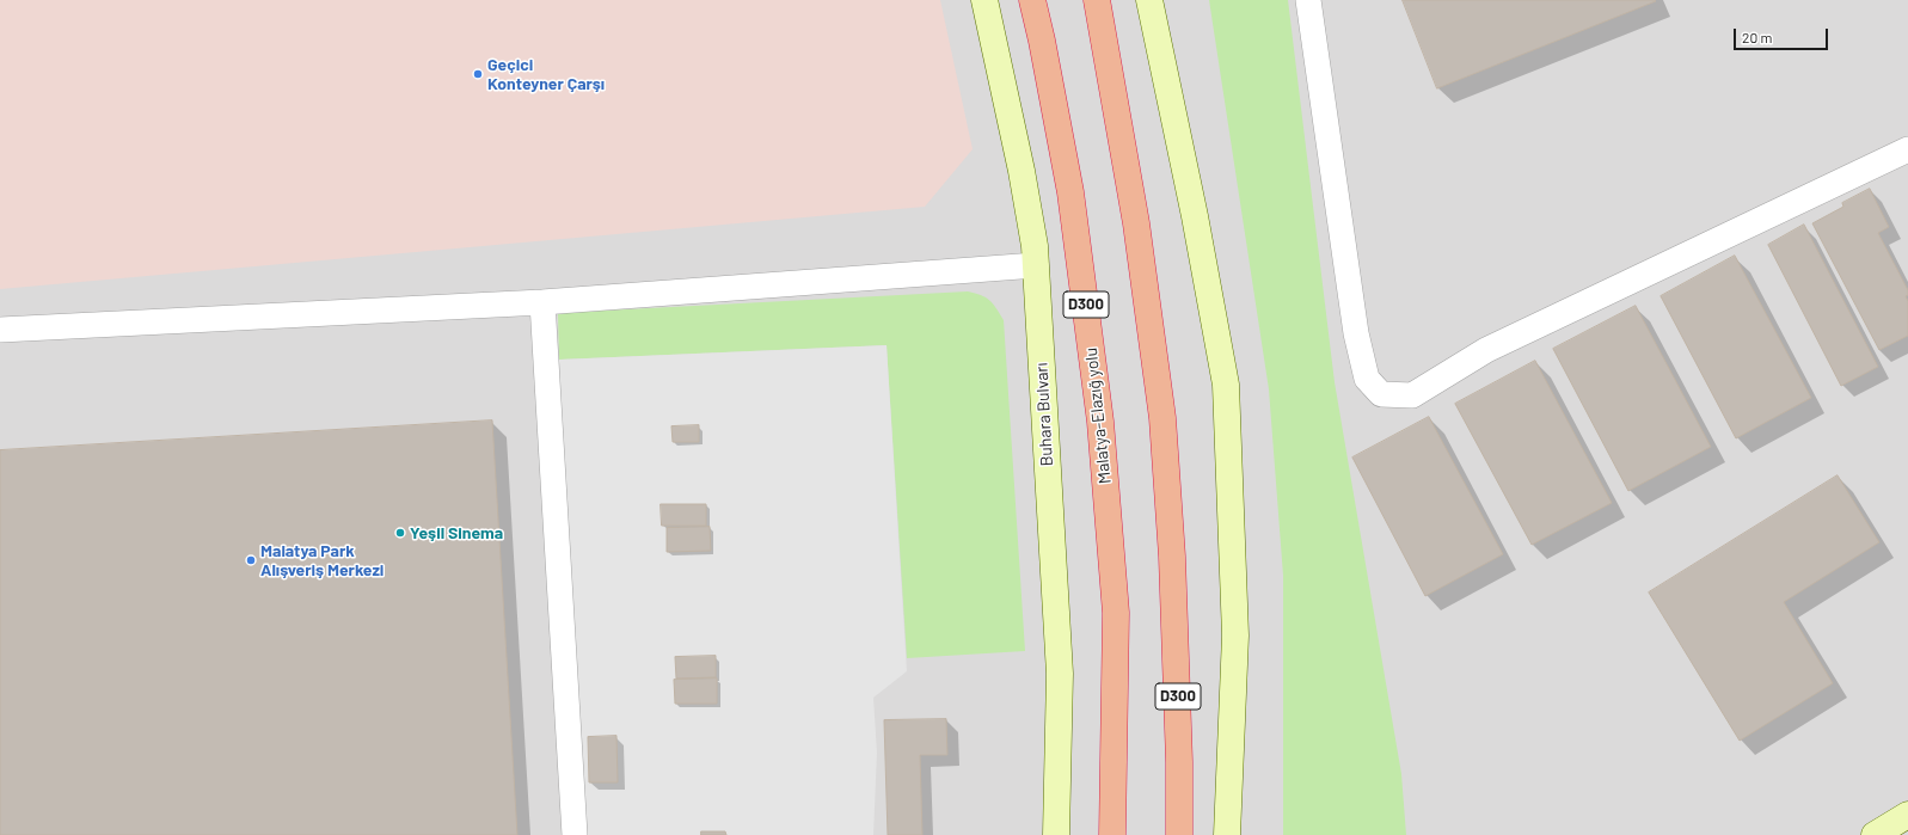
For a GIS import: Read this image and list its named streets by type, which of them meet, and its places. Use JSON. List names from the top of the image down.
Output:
{
  "streets": {
    "highway": ["D300", "Malatya-Elazığ yolu"],
    "main road": ["Buhara Bulvarı"]
  },
  "places": ["Geçici Konteyner Çarşı", "Yeşil Sinema", "Malatya Park Alışveriş Merkezi"],
  "scale_bar": "20 m"
}
